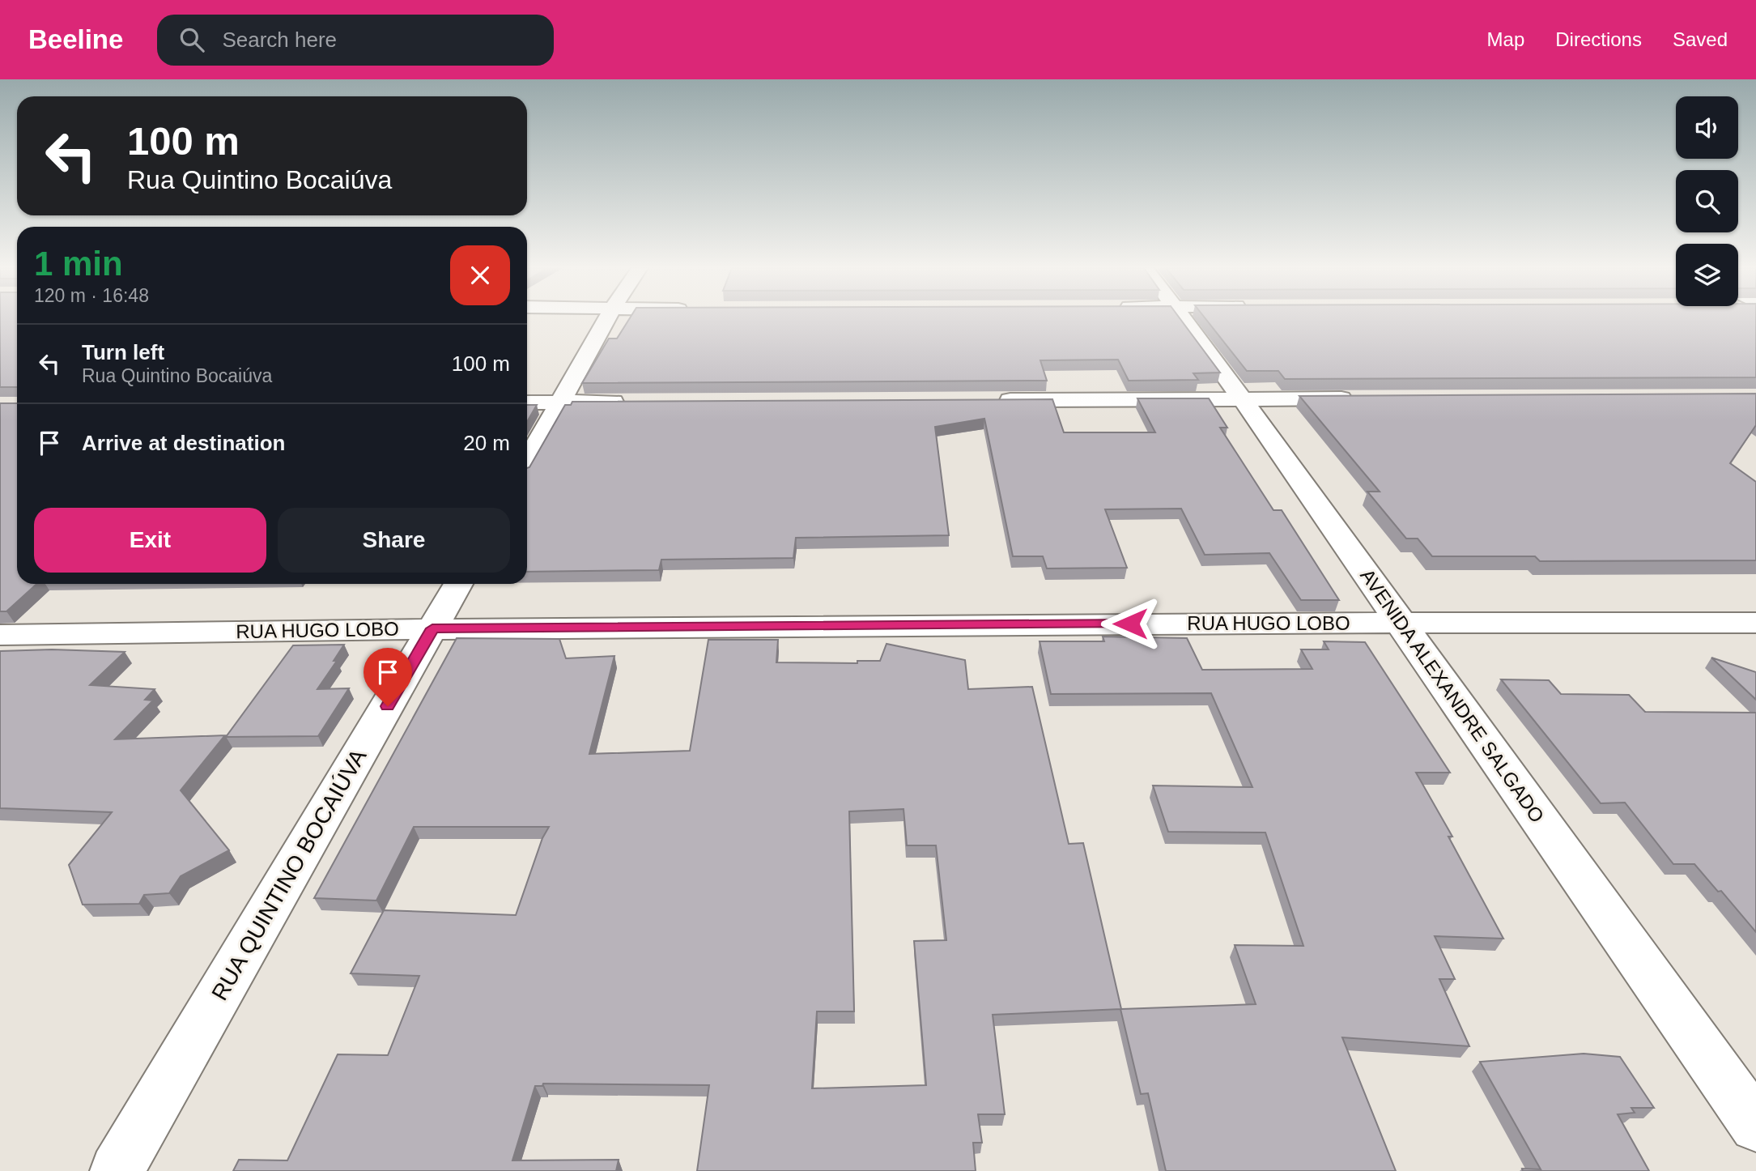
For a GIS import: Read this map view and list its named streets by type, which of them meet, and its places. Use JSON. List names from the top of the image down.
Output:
{
  "streets": {
    "street": ["RUA HUGO LOBO", "AVENIDA ALEXANDRE SALGADO", "RUA QUINTINO BOCAIÚVA"]
  },
  "crossings": [
    ["RUA HUGO LOBO", "AVENIDA ALEXANDRE SALGADO"],
    ["RUA HUGO LOBO", "RUA QUINTINO BOCAIÚVA"]
  ],
  "page": {
    "header": "Beeline",
    "search": "Search here",
    "nav": ["Map", "Directions", "Saved"],
    "turn": ["100 m", "Rua Quintino Bocaiúva"],
    "heading": ["1 min", "120 m · 16:48"],
    "list": [
      {
        "name": "Turn left",
        "note": "Rua Quintino Bocaiúva",
        "value": "100 m"
      },
      {
        "name": "Arrive at destination",
        "value": "20 m"
      }
    ],
    "buttons": ["Exit", "Share"]
  }
}
